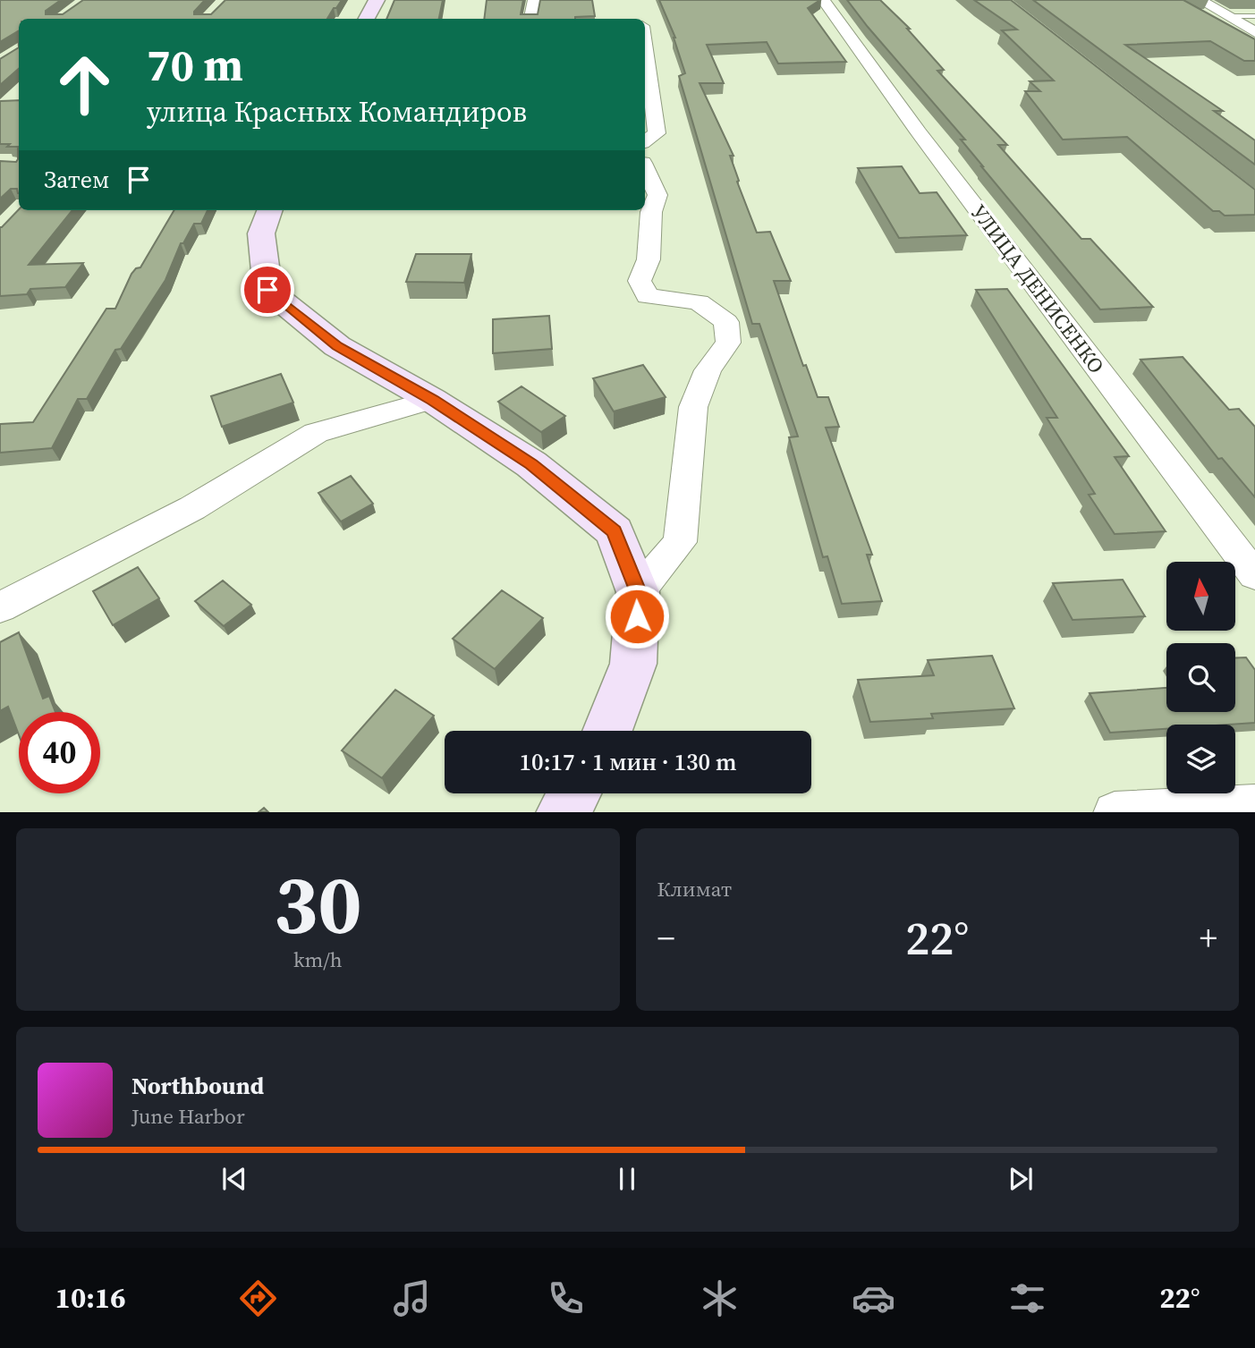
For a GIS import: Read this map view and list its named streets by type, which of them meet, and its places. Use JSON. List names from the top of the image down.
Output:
{
  "streets": {
    "street": ["УЛИЦА ДЕНИСЕНКО"]
  },
  "north": "top",
  "page": {
    "turn": ["70 m", "улица Красных Командиров"],
    "then": "Затем",
    "limit": "40",
    "trip": "10:17 · 1 мин · 130 m",
    "tile": [
      ["30", "km/h"],
      "Климат"
    ],
    "heat": ["−", "22°", "+"],
    "song": ["Northbound", "June Harbor"],
    "tabs": ["10:16", "22°"]
  }
}
